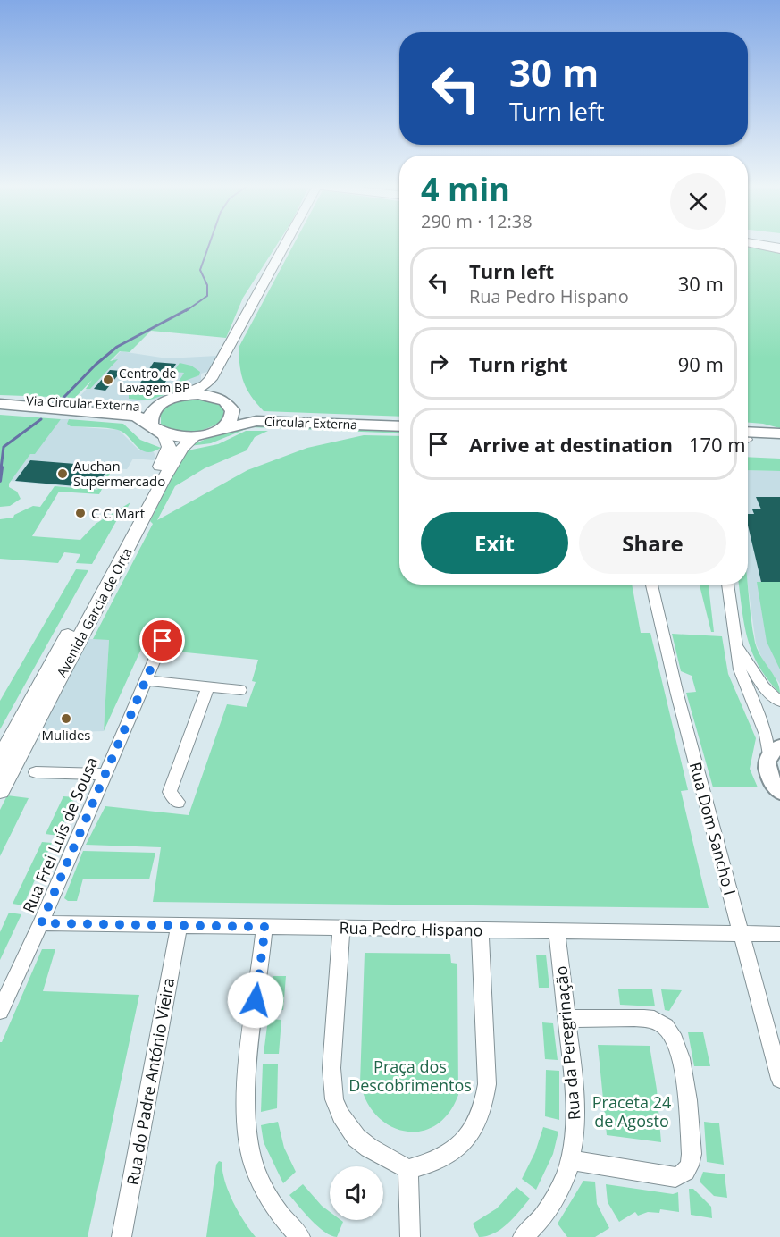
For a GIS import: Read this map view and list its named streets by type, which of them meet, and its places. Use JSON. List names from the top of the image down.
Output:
{
  "streets": {
    "main road": ["Via Circular Externa", "Circular Externa", "Avenida Garcia de Orta"],
    "street": [
      "Rua Dom Sancho I",
      "Rua Frei Luís de Sousa",
      "Rua Pedro Hispano",
      "Rua da Peregrinação",
      "Rua do Padre António Vieira"
    ]
  },
  "crossings": [
    ["Via Circular Externa", "Circular Externa"],
    ["Via Circular Externa", "Avenida Garcia de Orta"],
    ["Circular Externa", "Avenida Garcia de Orta"],
    ["Rua Dom Sancho I", "Rua Pedro Hispano"],
    ["Rua Frei Luís de Sousa", "Rua Pedro Hispano"],
    ["Rua Pedro Hispano", "Rua da Peregrinação"],
    ["Rua Pedro Hispano", "Rua do Padre António Vieira"]
  ],
  "parks": ["Praça dos Descobrimentos", "Praceta 24 de Agosto"],
  "places": [
    "Centro de Lavagem BP",
    "Auchan Supermercado",
    "C C Mart",
    "Mulides"
  ],
  "page": {
    "turn": ["30 m", "Turn left"],
    "heading": ["4 min", "290 m · 12:38"],
    "list": [
      {
        "name": "Turn left",
        "note": "Rua Pedro Hispano",
        "value": "30 m"
      },
      {
        "name": "Turn right",
        "value": "90 m"
      },
      {
        "name": "Arrive at destination",
        "value": "170 m"
      }
    ],
    "buttons": ["Exit", "Share"]
  }
}
